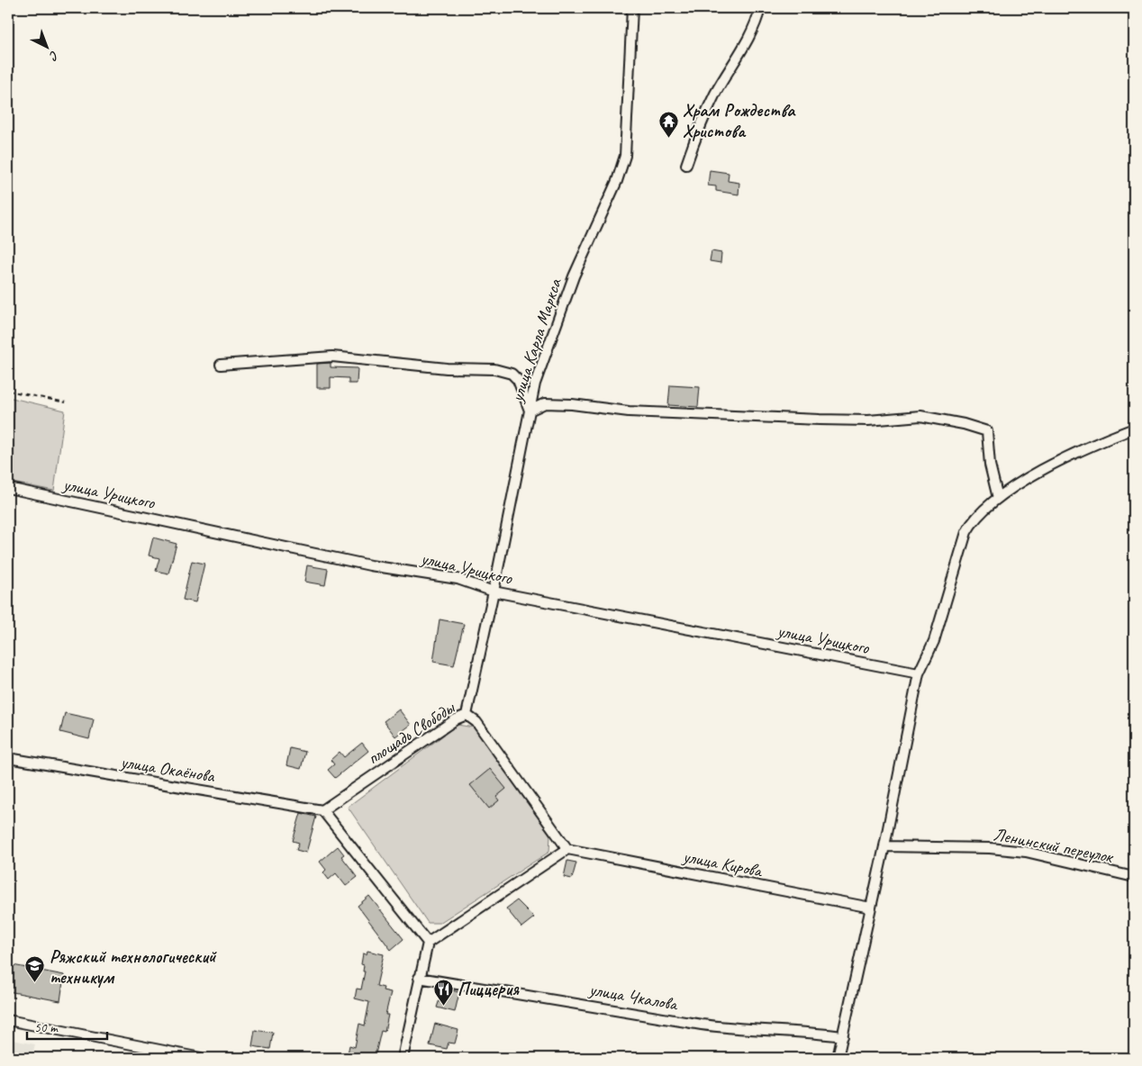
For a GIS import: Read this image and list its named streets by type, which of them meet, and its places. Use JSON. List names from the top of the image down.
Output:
{
  "streets": {
    "street": [
      "улица Карла Маркса",
      "улица Урицкого",
      "площадь Свободы",
      "улица Окаёнова",
      "Ленинский переулок",
      "улица Кирова",
      "улица Чкалова"
    ]
  },
  "crossings": [
    ["улица Карла Маркса", "улица Урицкого"],
    ["улица Карла Маркса", "площадь Свободы"],
    ["площадь Свободы", "улица Окаёнова"],
    ["площадь Свободы", "улица Кирова"]
  ],
  "places": {
    "temple": ["Храм Рождества Христова"],
    "school or university": ["Ряжский технологический техникум"],
    "restaurant": ["Пиццерия"]
  },
  "scale_bar": "50 m",
  "north": "bottom right"
}
